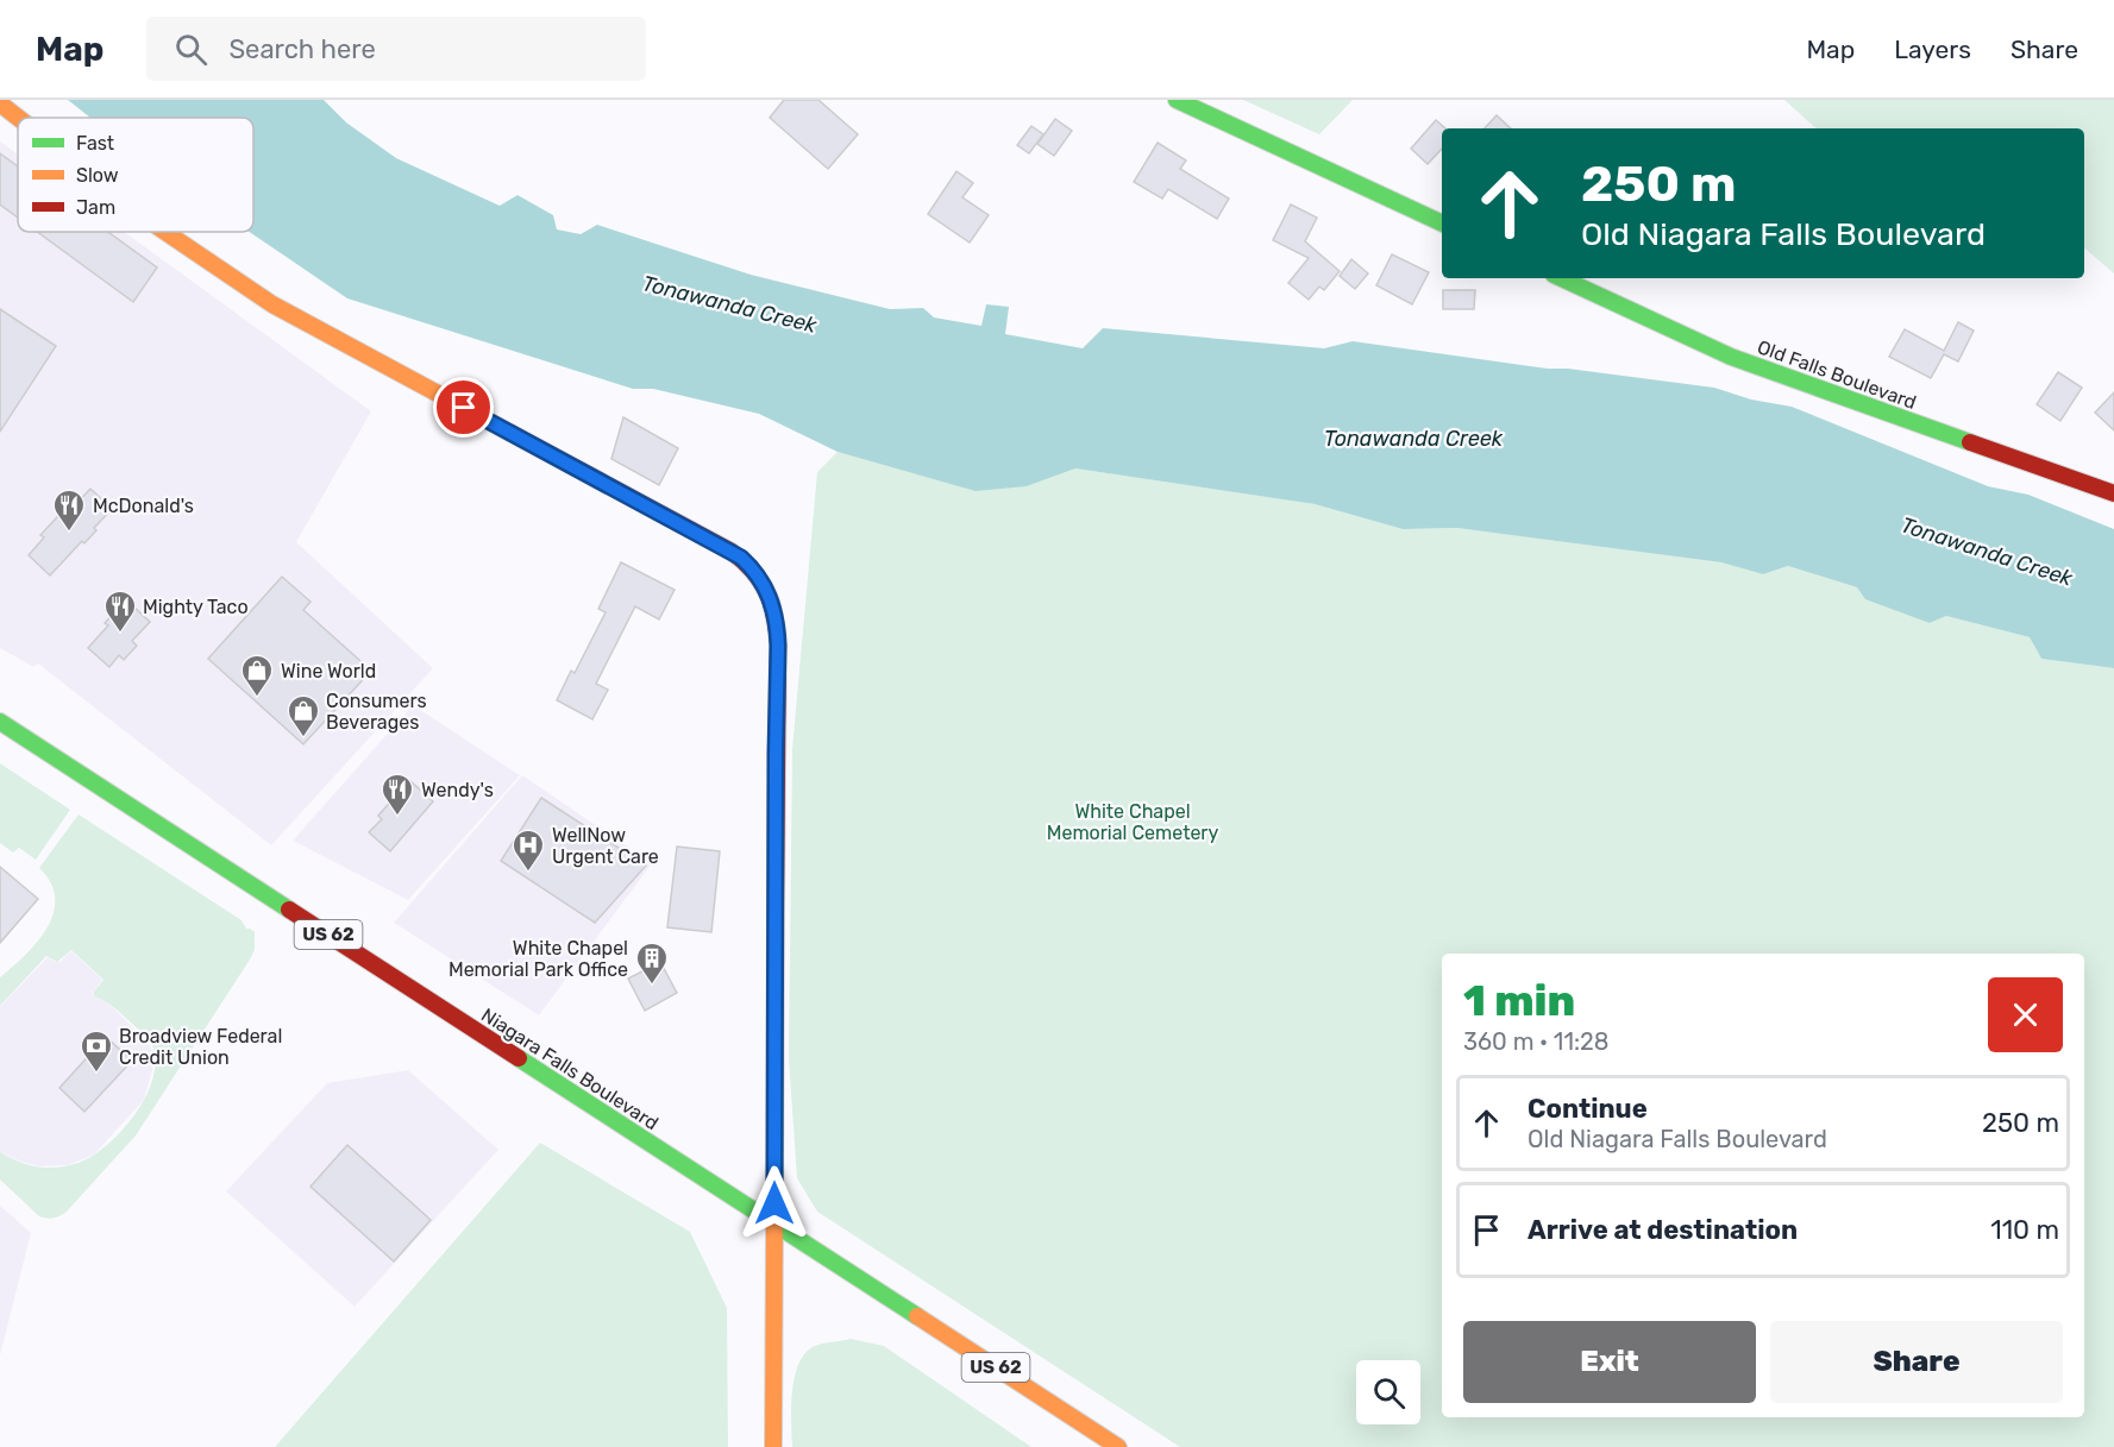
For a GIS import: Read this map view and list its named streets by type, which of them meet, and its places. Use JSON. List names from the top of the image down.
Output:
{
  "streets": {
    "street": ["Old Falls Boulevard", "US 62", "Niagara Falls Boulevard"]
  },
  "water": ["Tonawanda Creek"],
  "parks": ["White Chapel Memorial Cemetery"],
  "places": {
    "restaurant": ["McDonald's", "Mighty Taco", "Wendy's"],
    "shop": ["Wine World", "Consumers Beverages"],
    "hospital": ["WellNow Urgent Care"],
    "building": ["White Chapel Memorial Park Office"],
    "bank": ["Broadview Federal Credit Union"]
  },
  "legend": ["Fast", "Slow", "Jam"],
  "page": {
    "header": "Map",
    "search": "Search here",
    "nav": ["Map", "Layers", "Share"],
    "turn": ["250 m", "Old Niagara Falls Boulevard"],
    "heading": ["1 min", "360 m · 11:28"],
    "list": [
      {
        "name": "Continue",
        "note": "Old Niagara Falls Boulevard",
        "value": "250 m"
      },
      {
        "name": "Arrive at destination",
        "value": "110 m"
      }
    ],
    "buttons": ["Exit", "Share"]
  }
}
